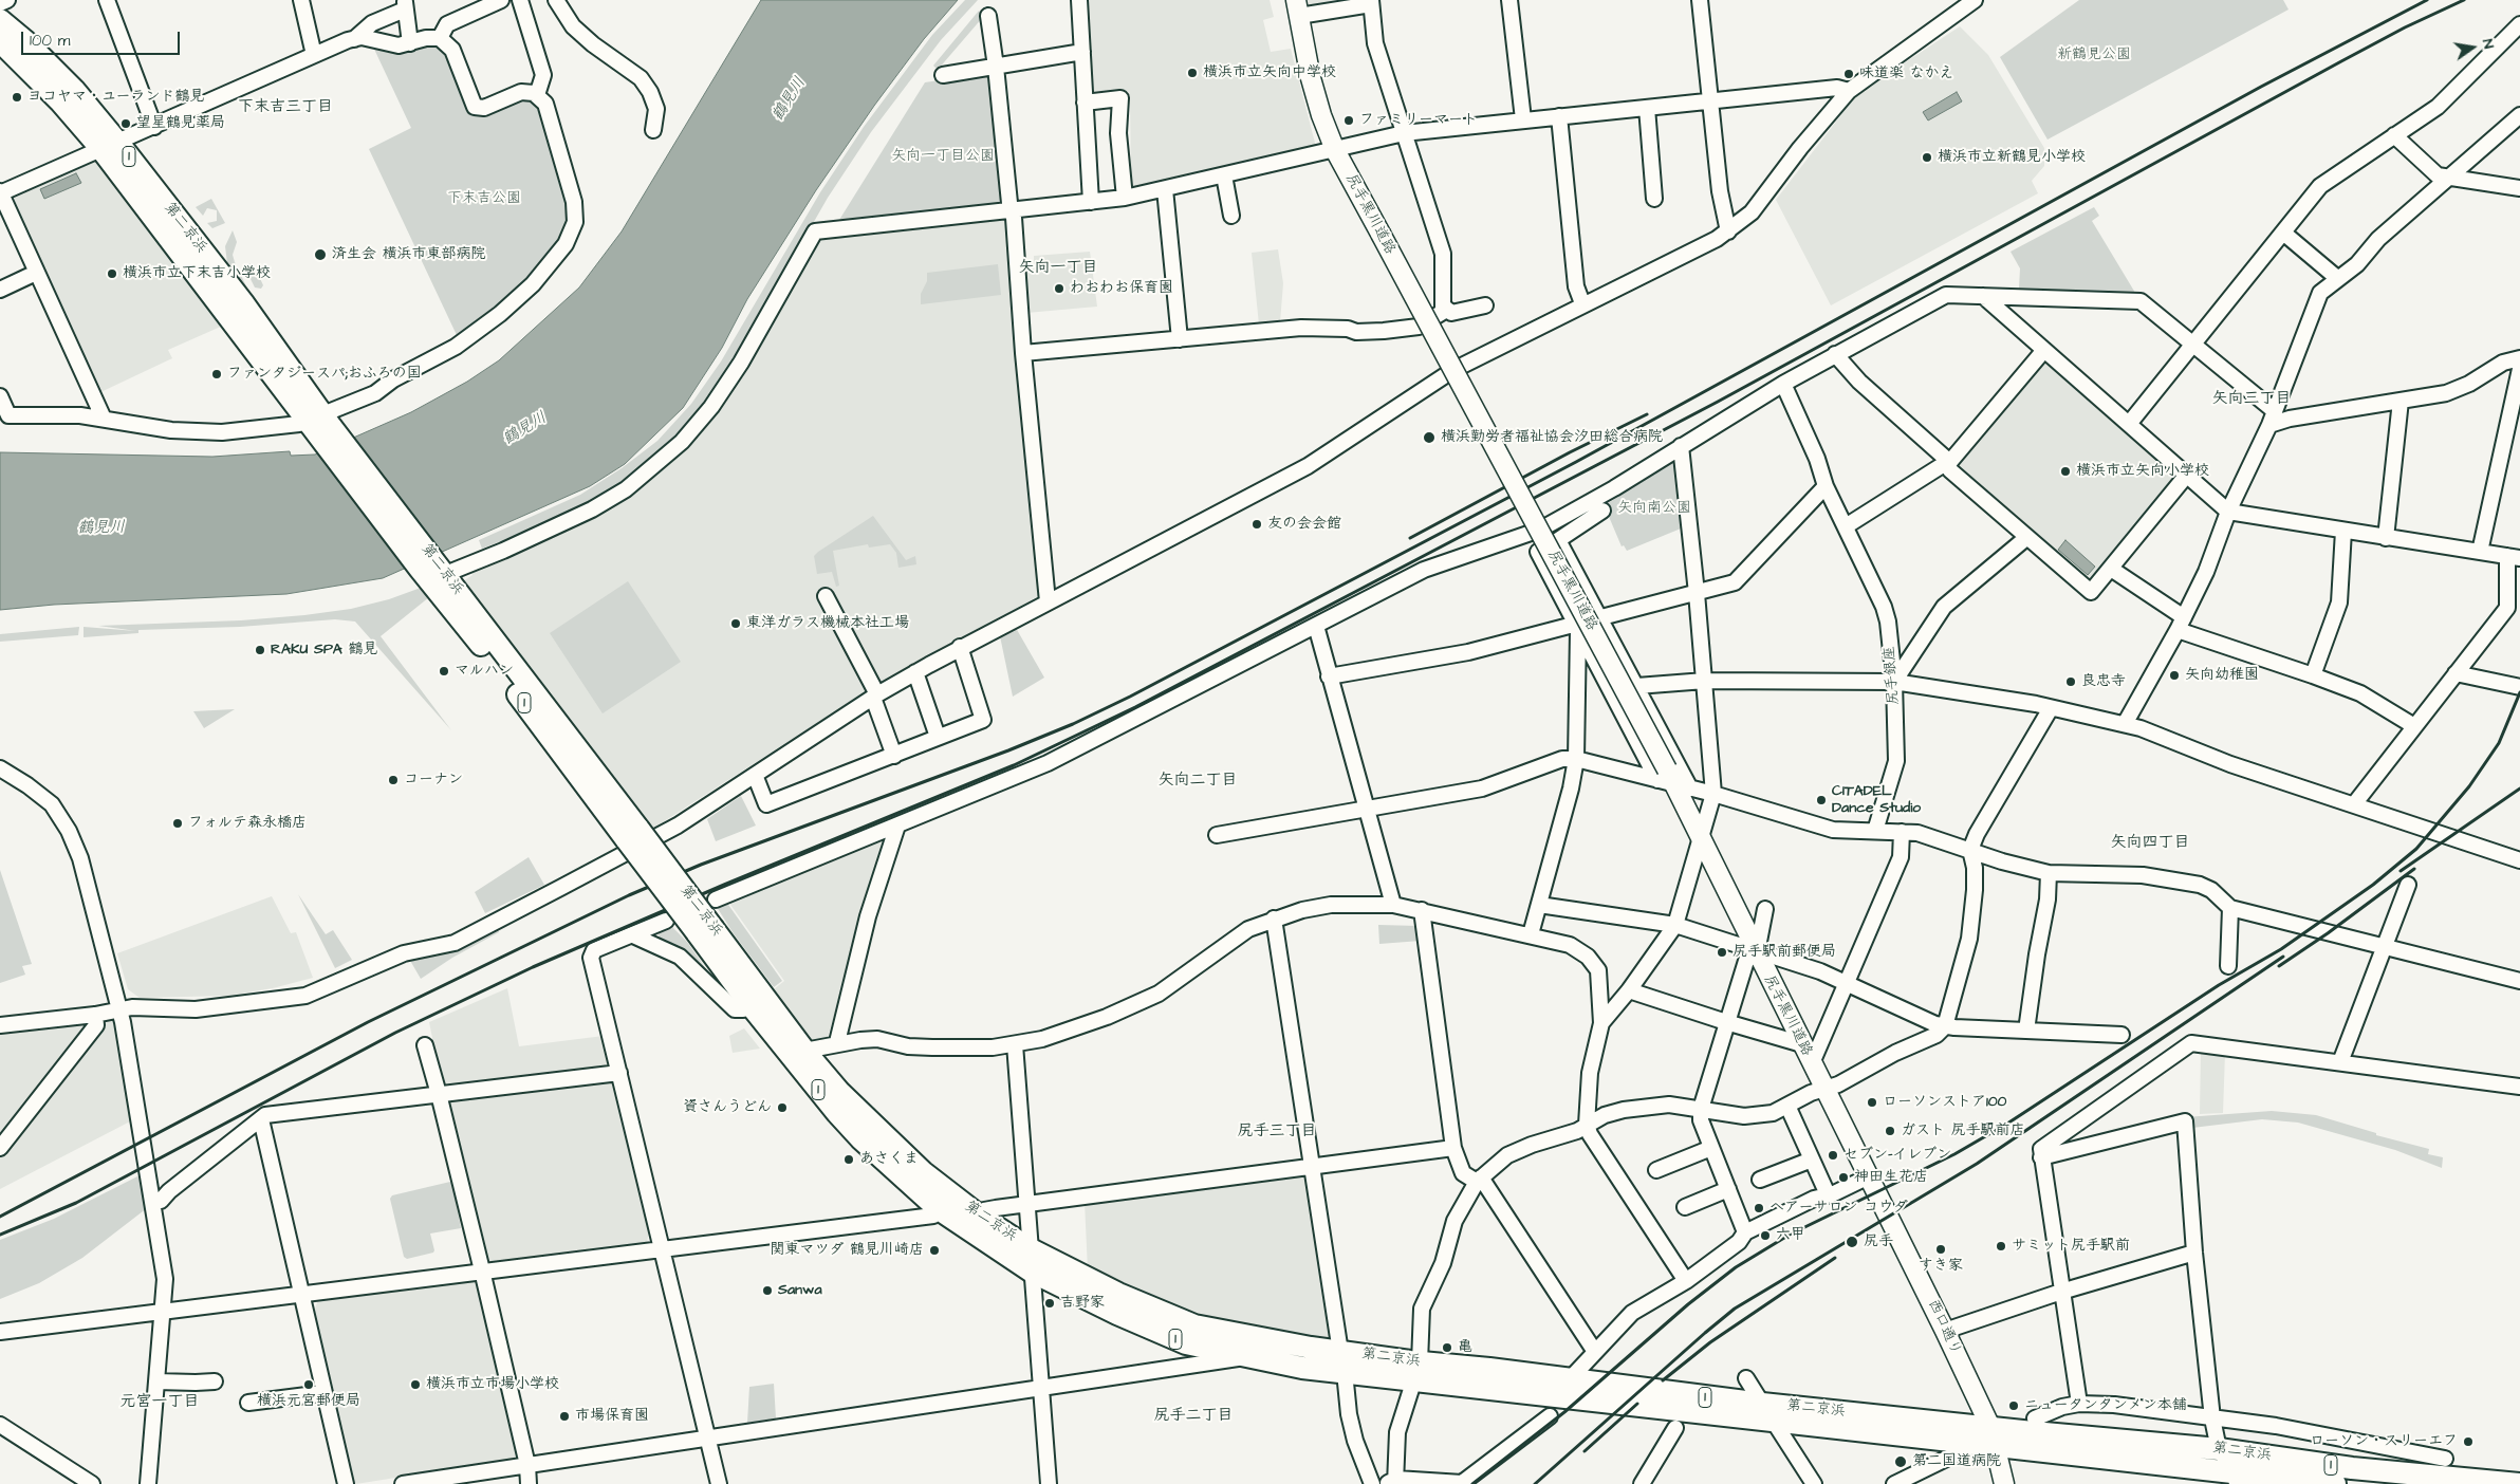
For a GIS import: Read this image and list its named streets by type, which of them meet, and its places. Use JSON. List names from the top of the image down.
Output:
{
  "streets": {
    "highway": ["1", "第二京浜"],
    "main road": ["尻手黒川道路", "西口通り"],
    "street": ["尻手銀座"]
  },
  "crossings": [
    ["尻手黒川道路", "西口通り"],
    ["第二京浜", "西口通り"]
  ],
  "districts": [
    "下末吉三丁目",
    "矢向一丁目",
    "矢向三丁目",
    "矢向二丁目",
    "矢向四丁目",
    "尻手三丁目",
    "元宮一丁目",
    "尻手二丁目"
  ],
  "water": ["鶴見川"],
  "parks": [
    "新鶴見公園",
    "矢向一丁目公園",
    "下末吉公園",
    "矢向南公園"
  ],
  "places": [
    "横浜市立矢向中学校",
    "味道楽 なかえ",
    "ヨコヤマ・ユーランド鶴見",
    "ファミリーマート",
    "望星鶴見薬局",
    "横浜市立新鶴見小学校",
    "済生会 横浜市東部病院",
    "横浜市立下末吉小学校",
    "わおわお保育園",
    "ファンタジースパ;おふろの国",
    "横浜勤労者福祉協会汐田総合病院",
    "横浜市立矢向小学校",
    "友の会会館",
    "東洋ガラス機械本社工場",
    "RAKU SPA 鶴見",
    "マルハン",
    "矢向幼稚園",
    "良忠寺",
    "コーナン",
    "CITADEL Dance Studio",
    "フォルテ森永橋店",
    "尻手駅前郵便局",
    "ローソンストア100",
    "資さんうどん",
    "ガスト 尻手駅前店",
    "セブン-イレブン",
    "あさくま",
    "神田生花店",
    "ヘアーサロン コウダ",
    "六甲",
    "尻手",
    "サミット尻手駅前",
    "すき家",
    "関東マツダ 鶴見川崎店",
    "Sanwa",
    "吉野家",
    "亀",
    "横浜元宮郵便局",
    "横浜市立市場小学校",
    "ニュータンタンメン本舗",
    "市場保育園",
    "ローソン・スリーエフ",
    "第二国道病院"
  ],
  "scale_bar": "100 m",
  "north": "right"
}
